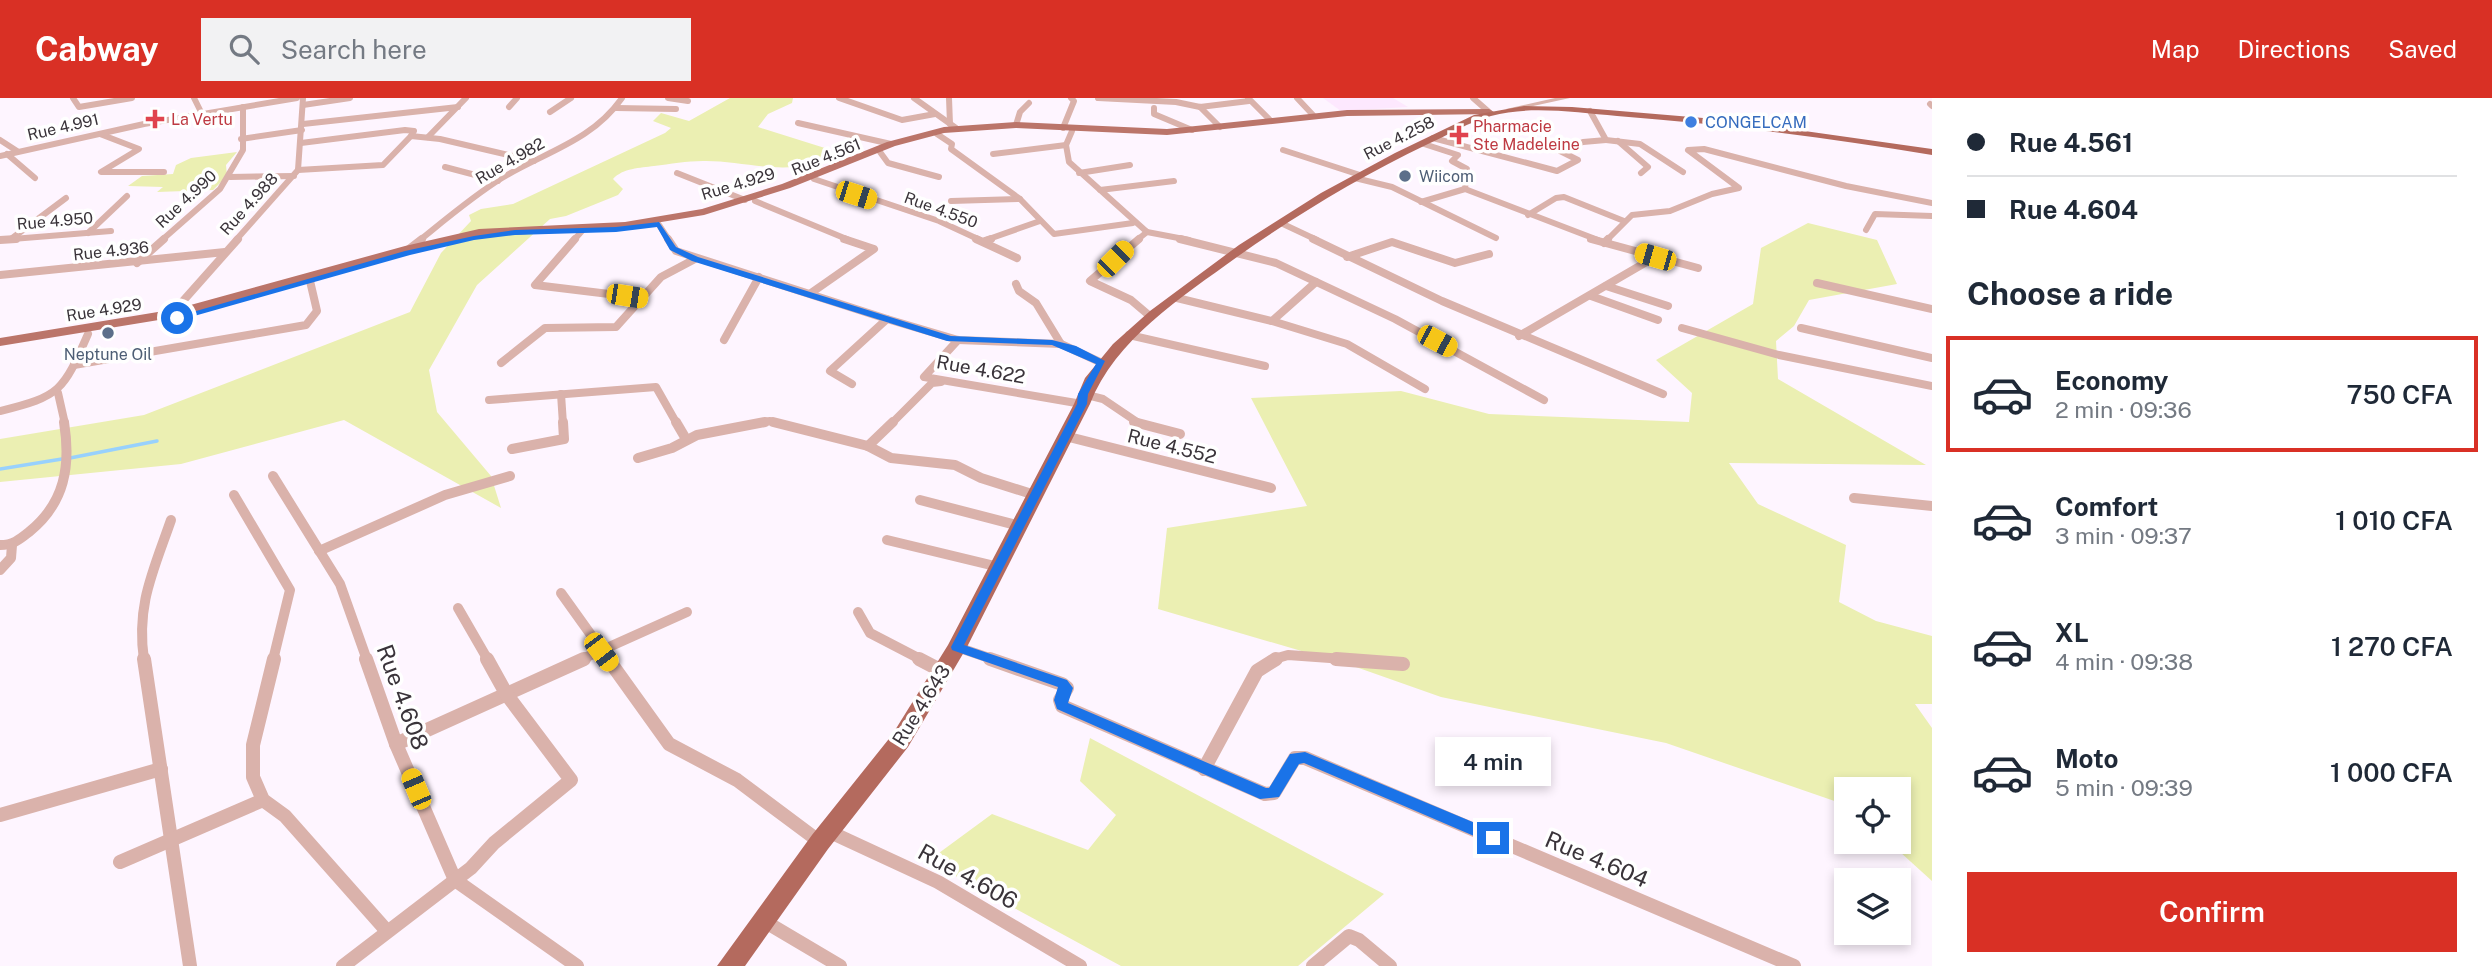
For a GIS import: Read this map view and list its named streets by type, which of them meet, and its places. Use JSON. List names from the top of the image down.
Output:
{
  "streets": {
    "highway": ["Rue 4.258", "Rue 4.643"],
    "main road": ["Rue 4.561", "Rue 4.929"],
    "street": [
      "Rue 4.991",
      "Rue 4.982",
      "Rue 4.990",
      "Rue 4.988",
      "Rue 4.550",
      "Rue 4.950",
      "Rue 4.936",
      "Rue 4.622",
      "Rue 4.552",
      "Rue 4.608",
      "Rue 4.604",
      "Rue 4.606"
    ]
  },
  "crossings": [
    ["Rue 4.991", "Rue 4.990"],
    ["Rue 4.258", "Rue 4.561"],
    ["Rue 4.258", "Rue 4.929"],
    ["Rue 4.258", "Rue 4.643"],
    ["Rue 4.561", "Rue 4.929"],
    ["Rue 4.561", "Rue 4.550"],
    ["Rue 4.982", "Rue 4.929"],
    ["Rue 4.929", "Rue 4.988"],
    ["Rue 4.990", "Rue 4.936"],
    ["Rue 4.988", "Rue 4.936"],
    ["Rue 4.622", "Rue 4.643"],
    ["Rue 4.552", "Rue 4.643"],
    ["Rue 4.643", "Rue 4.604"],
    ["Rue 4.643", "Rue 4.606"]
  ],
  "places": {
    "health": ["La Vertu", "Pharmacie Ste Madeleine"],
    "other": ["CONGELCAM", "Wiicom", "Neptune Oil"]
  },
  "page": {
    "header": "Cabway",
    "search": "Search here",
    "nav": ["Map", "Directions", "Saved"],
    "banner": ["Rue 4.561", "Rue 4.604"],
    "heading": "Choose a ride",
    "list": [
      {
        "name": "Economy",
        "note": "2 min · 09:36",
        "value": "750 CFA"
      },
      {
        "name": "Comfort",
        "note": "3 min · 09:37",
        "value": "1 010 CFA"
      },
      {
        "name": "XL",
        "note": "4 min · 09:38",
        "value": "1 270 CFA"
      },
      {
        "name": "Moto",
        "note": "5 min · 09:39",
        "value": "1 000 CFA"
      }
    ],
    "bubble": "4 min",
    "buttons": "Confirm"
  }
}
